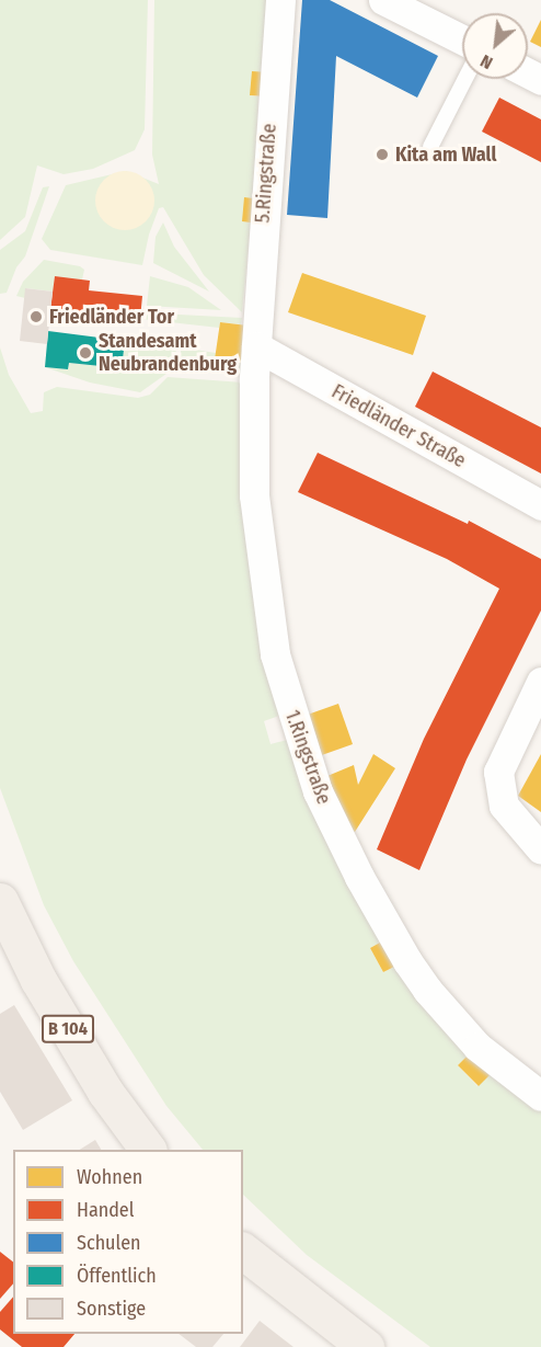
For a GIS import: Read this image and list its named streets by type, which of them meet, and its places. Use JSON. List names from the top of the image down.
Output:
{
  "streets": {
    "main road": ["B 104"],
    "street": ["5.Ringstraße", "Friedländer Straße", "1.Ringstraße"]
  },
  "crossings": [
    ["5.Ringstraße", "Friedländer Straße"],
    ["5.Ringstraße", "1.Ringstraße"],
    ["Friedländer Straße", "1.Ringstraße"]
  ],
  "places": ["Kita am Wall", "Friedländer Tor", "Standesamt Neubrandenburg"],
  "legend": [
    "Wohnen",
    "Handel",
    "Schulen",
    "Öffentlich",
    "Sonstige"
  ],
  "north": "bottom left"
}
